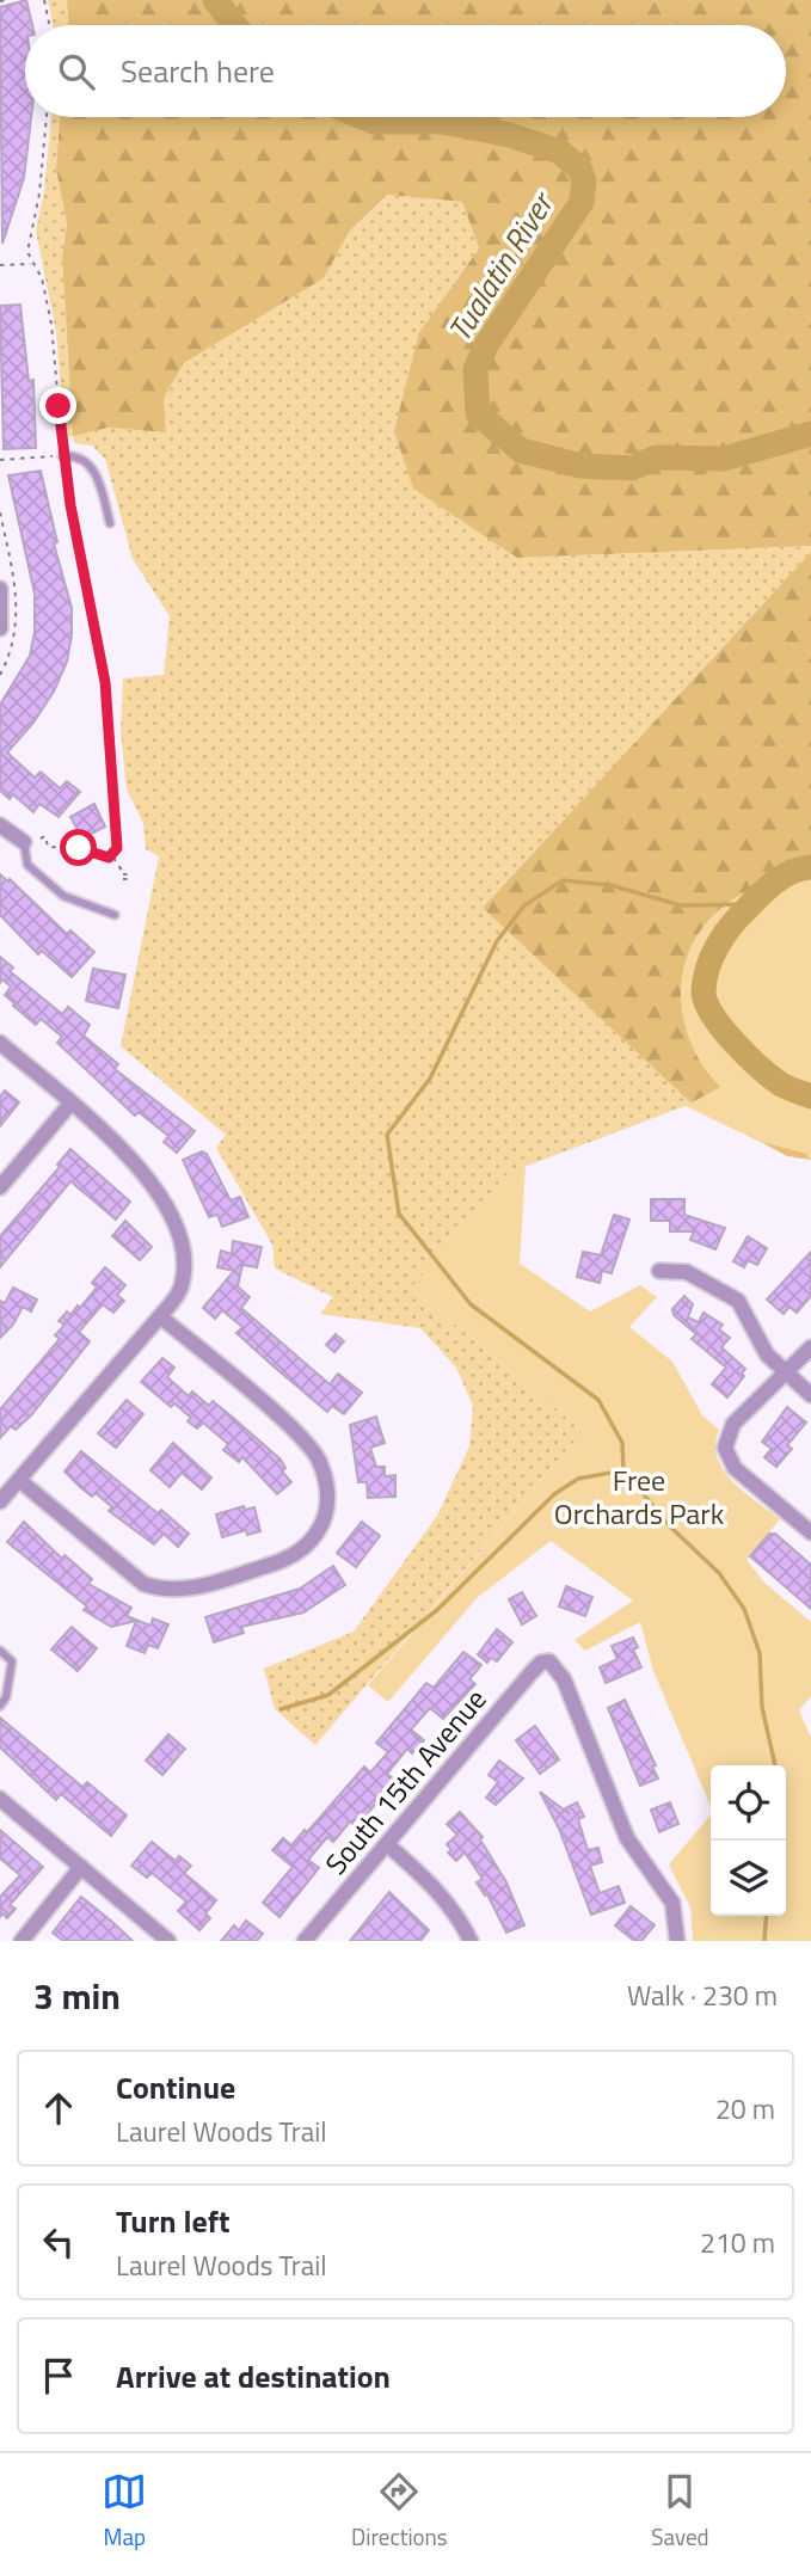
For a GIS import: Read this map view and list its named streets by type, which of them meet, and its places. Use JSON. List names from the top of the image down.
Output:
{
  "streets": {
    "street": ["South 15th Avenue"]
  },
  "water": ["Tualatin River"],
  "parks": ["Free Orchards Park"],
  "page": {
    "search": "Search here",
    "heading": ["3 min", "Walk · 230 m"],
    "list": [
      ["Continue", "Laurel Woods Trail", "20 m"],
      ["Turn left", "Laurel Woods Trail", "210 m"],
      "Arrive at destination"
    ],
    "nav": ["Map", "Directions", "Saved"]
  }
}
